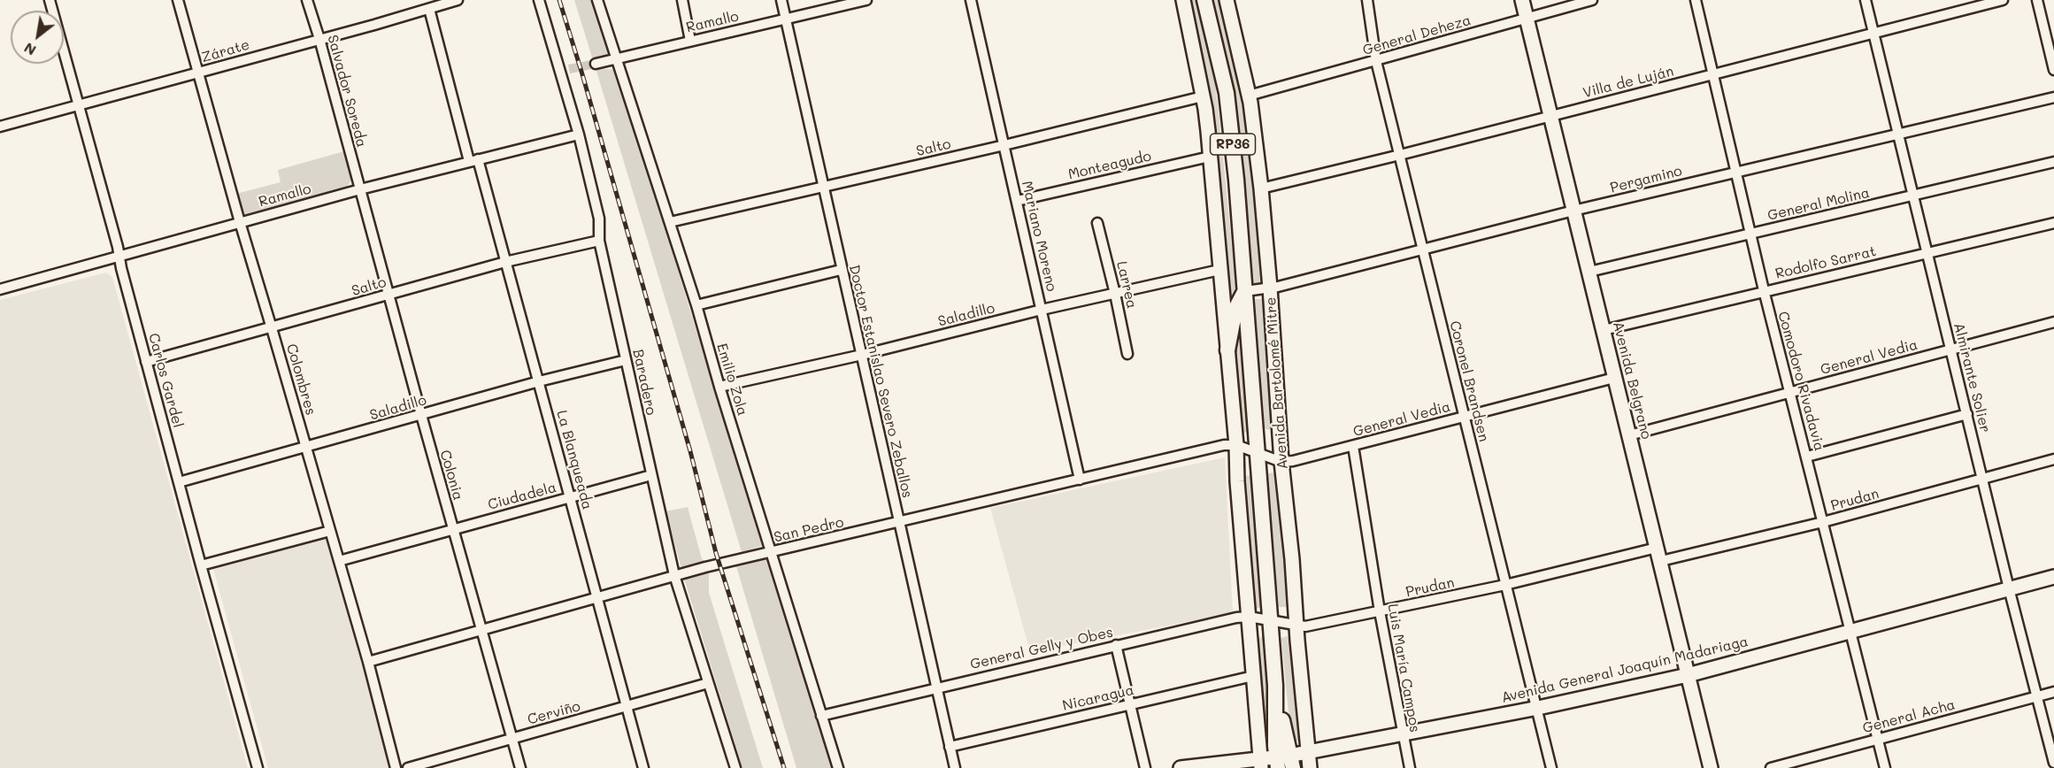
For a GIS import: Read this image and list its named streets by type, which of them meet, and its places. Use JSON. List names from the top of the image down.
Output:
{
  "streets": {
    "main road": ["RP36", "Avenida Bartolomé Mitre"],
    "street": [
      "Ramallo",
      "General Deheza",
      "Zárate",
      "Villa de Luján",
      "Salvador Soreda",
      "Salto",
      "Monteagudo",
      "Pergamino",
      "General Molina",
      "Mariano Moreno",
      "Rodolfo Sarrat",
      "Larrea",
      "Saladillo",
      "General Vedia",
      "Almirante Solier",
      "Colombres",
      "Emilio Zola",
      "Carlos Gardel",
      "Avenida Belgrano",
      "Doctor Estanislao Severo Zeballos",
      "Coronel Brandsen",
      "Comodoro Rivadavia",
      "Baradero",
      "La Blanqueada",
      "Colonia",
      "Ciudadela",
      "Prudan",
      "San Pedro",
      "General Gelly y Obes",
      "Luis María Campos",
      "Avenida General Joaquín Madariaga",
      "Nicaragua",
      "Cerviño",
      "General Acha"
    ]
  },
  "crossings": [
    ["Ramallo", "Salvador Soreda"],
    ["Ramallo", "Colombres"],
    ["Ramallo", "Emilio Zola"],
    ["Ramallo", "Carlos Gardel"],
    ["Ramallo", "Doctor Estanislao Severo Zeballos"],
    ["Ramallo", "Baradero"],
    ["Ramallo", "La Blanqueada"],
    ["Ramallo", "Colonia"],
    ["General Deheza", "Avenida Belgrano"],
    ["General Deheza", "Coronel Brandsen"],
    ["General Deheza", "Avenida Bartolomé Mitre"],
    ["Zárate", "Salvador Soreda"],
    ["Zárate", "Colombres"],
    ["Zárate", "Carlos Gardel"],
    ["Zárate", "La Blanqueada"],
    ["Villa de Luján", "Almirante Solier"],
    ["Villa de Luján", "Avenida Belgrano"],
    ["Villa de Luján", "Coronel Brandsen"],
    ["Villa de Luján", "Comodoro Rivadavia"],
    ["Villa de Luján", "Avenida Bartolomé Mitre"],
    ["Salvador Soreda", "Colonia"],
    ["Salto", "Mariano Moreno"],
    ["Salto", "Colombres"],
    ["Salto", "Emilio Zola"],
    ["Salto", "Carlos Gardel"],
    ["Salto", "Doctor Estanislao Severo Zeballos"],
    ["Salto", "Baradero"],
    ["Salto", "La Blanqueada"],
    ["Salto", "Colonia"],
    ["Monteagudo", "Mariano Moreno"],
    ["Pergamino", "Almirante Solier"],
    ["Pergamino", "Avenida Belgrano"],
    ["Pergamino", "Coronel Brandsen"],
    ["Pergamino", "Comodoro Rivadavia"],
    ["Pergamino", "Avenida Bartolomé Mitre"],
    ["General Molina", "Almirante Solier"],
    ["General Molina", "Avenida Belgrano"],
    ["General Molina", "Comodoro Rivadavia"],
    ["Mariano Moreno", "Saladillo"],
    ["Mariano Moreno", "San Pedro"],
    ["Rodolfo Sarrat", "Almirante Solier"],
    ["Rodolfo Sarrat", "Avenida Belgrano"],
    ["Rodolfo Sarrat", "Comodoro Rivadavia"],
    ["Larrea", "Saladillo"],
    ["Saladillo", "Colombres"],
    ["Saladillo", "Emilio Zola"],
    ["Saladillo", "Carlos Gardel"],
    ["Saladillo", "Doctor Estanislao Severo Zeballos"],
    ["Saladillo", "Baradero"],
    ["Saladillo", "La Blanqueada"],
    ["Saladillo", "Colonia"],
    ["General Vedia", "Almirante Solier"],
    ["General Vedia", "Avenida Belgrano"],
    ["General Vedia", "Coronel Brandsen"],
    ["General Vedia", "Comodoro Rivadavia"],
    ["General Vedia", "Avenida Bartolomé Mitre"],
    ["General Vedia", "Luis María Campos"],
    ["Almirante Solier", "Prudan"],
    ["Almirante Solier", "Avenida General Joaquín Madariaga"],
    ["Almirante Solier", "General Acha"],
    ["Colombres", "Ciudadela"],
    ["Colombres", "San Pedro"],
    ["Emilio Zola", "San Pedro"],
    ["Emilio Zola", "General Gelly y Obes"],
    ["Avenida Belgrano", "Prudan"],
    ["Avenida Belgrano", "Avenida General Joaquín Madariaga"],
    ["Doctor Estanislao Severo Zeballos", "San Pedro"],
    ["Doctor Estanislao Severo Zeballos", "General Gelly y Obes"],
    ["Doctor Estanislao Severo Zeballos", "Nicaragua"],
    ["Coronel Brandsen", "Prudan"],
    ["Coronel Brandsen", "Avenida General Joaquín Madariaga"],
    ["Comodoro Rivadavia", "Prudan"],
    ["Comodoro Rivadavia", "Avenida General Joaquín Madariaga"],
    ["Comodoro Rivadavia", "General Acha"],
    ["Baradero", "Ciudadela"],
    ["Baradero", "San Pedro"],
    ["Baradero", "Cerviño"],
    ["Avenida Bartolomé Mitre", "Prudan"],
    ["Avenida Bartolomé Mitre", "San Pedro"],
    ["Avenida Bartolomé Mitre", "General Gelly y Obes"],
    ["Avenida Bartolomé Mitre", "Avenida General Joaquín Madariaga"],
    ["La Blanqueada", "Ciudadela"],
    ["La Blanqueada", "San Pedro"],
    ["La Blanqueada", "Cerviño"],
    ["Colonia", "Ciudadela"],
    ["Colonia", "San Pedro"],
    ["Colonia", "Cerviño"],
    ["Prudan", "General Gelly y Obes"],
    ["Prudan", "Luis María Campos"],
    ["Luis María Campos", "Avenida General Joaquín Madariaga"]
  ],
  "north": "bottom left"
}
